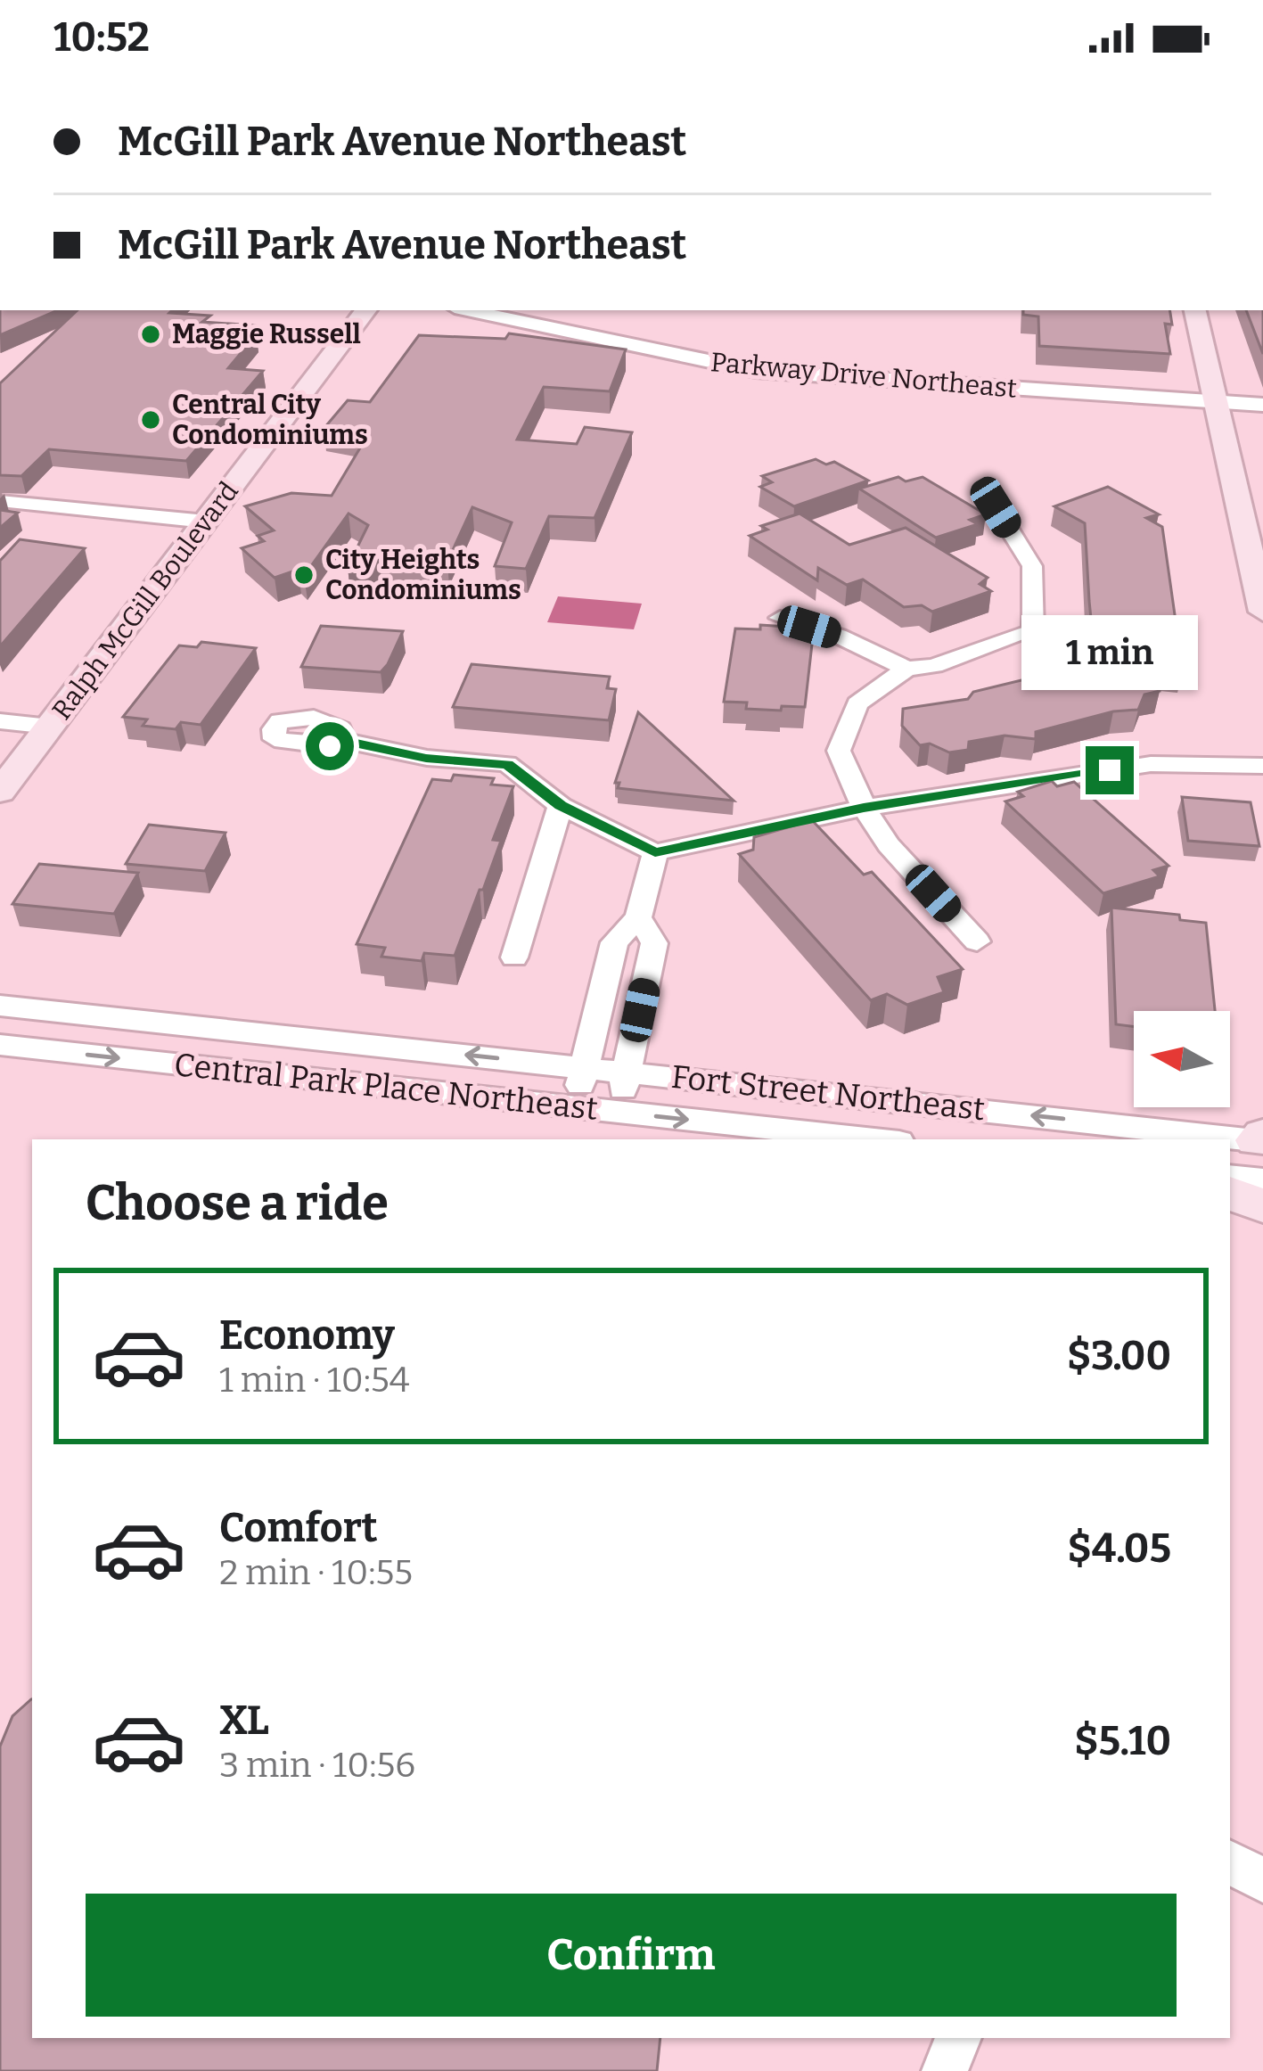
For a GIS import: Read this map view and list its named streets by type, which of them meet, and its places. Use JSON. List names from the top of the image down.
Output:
{
  "streets": {
    "main road": ["Ralph McGill Boulevard"],
    "street": ["Parkway Drive Northeast", "Central Park Place Northeast", "Fort Street Northeast"]
  },
  "crossings": [
    ["Central Park Place Northeast", "Fort Street Northeast"]
  ],
  "one_way": ["Fort Street Northeast"],
  "places": ["Maggie Russell", "Central City Condominiums", "City Heights Condominiums"],
  "north": "left",
  "page": {
    "status": "10:52",
    "banner": ["McGill Park Avenue Northeast", "McGill Park Avenue Northeast"],
    "bubble": "1 min",
    "heading": "Choose a ride",
    "list": [
      {
        "name": "Economy",
        "note": "1 min · 10:54",
        "value": "$3.00"
      },
      {
        "name": "Comfort",
        "note": "2 min · 10:55",
        "value": "$4.05"
      },
      {
        "name": "XL",
        "note": "3 min · 10:56",
        "value": "$5.10"
      }
    ],
    "buttons": "Confirm"
  }
}
